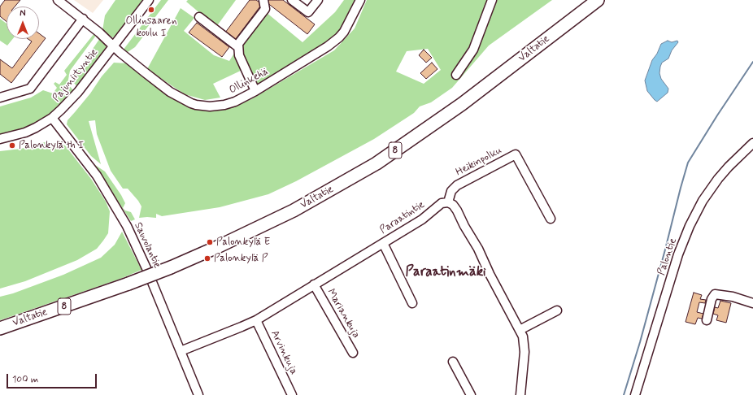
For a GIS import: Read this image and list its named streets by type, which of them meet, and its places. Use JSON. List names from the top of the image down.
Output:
{
  "streets": {
    "highway": ["Valtatie", "8"],
    "street": [
      "Pajuniityntie",
      "Ollinkehä",
      "Heikinpolku",
      "Paraatintie",
      "Sauvolantie",
      "Palontie",
      "Mariankuja",
      "Arvinkuja"
    ]
  },
  "crossings": [
    ["Pajuniityntie", "Ollinkehä"],
    ["Pajuniityntie", "Sauvolantie"],
    ["Heikinpolku", "Paraatintie"],
    ["Paraatintie", "Sauvolantie"],
    ["Paraatintie", "Mariankuja"],
    ["Paraatintie", "Arvinkuja"]
  ],
  "districts": ["Paraatinmäki"],
  "places": [
    "Ollinsaaren koulu I",
    "Palonkylä th I",
    "Palonkylä E",
    "Palonkylä P"
  ],
  "scale_bar": "100 m",
  "north": "top"
}
